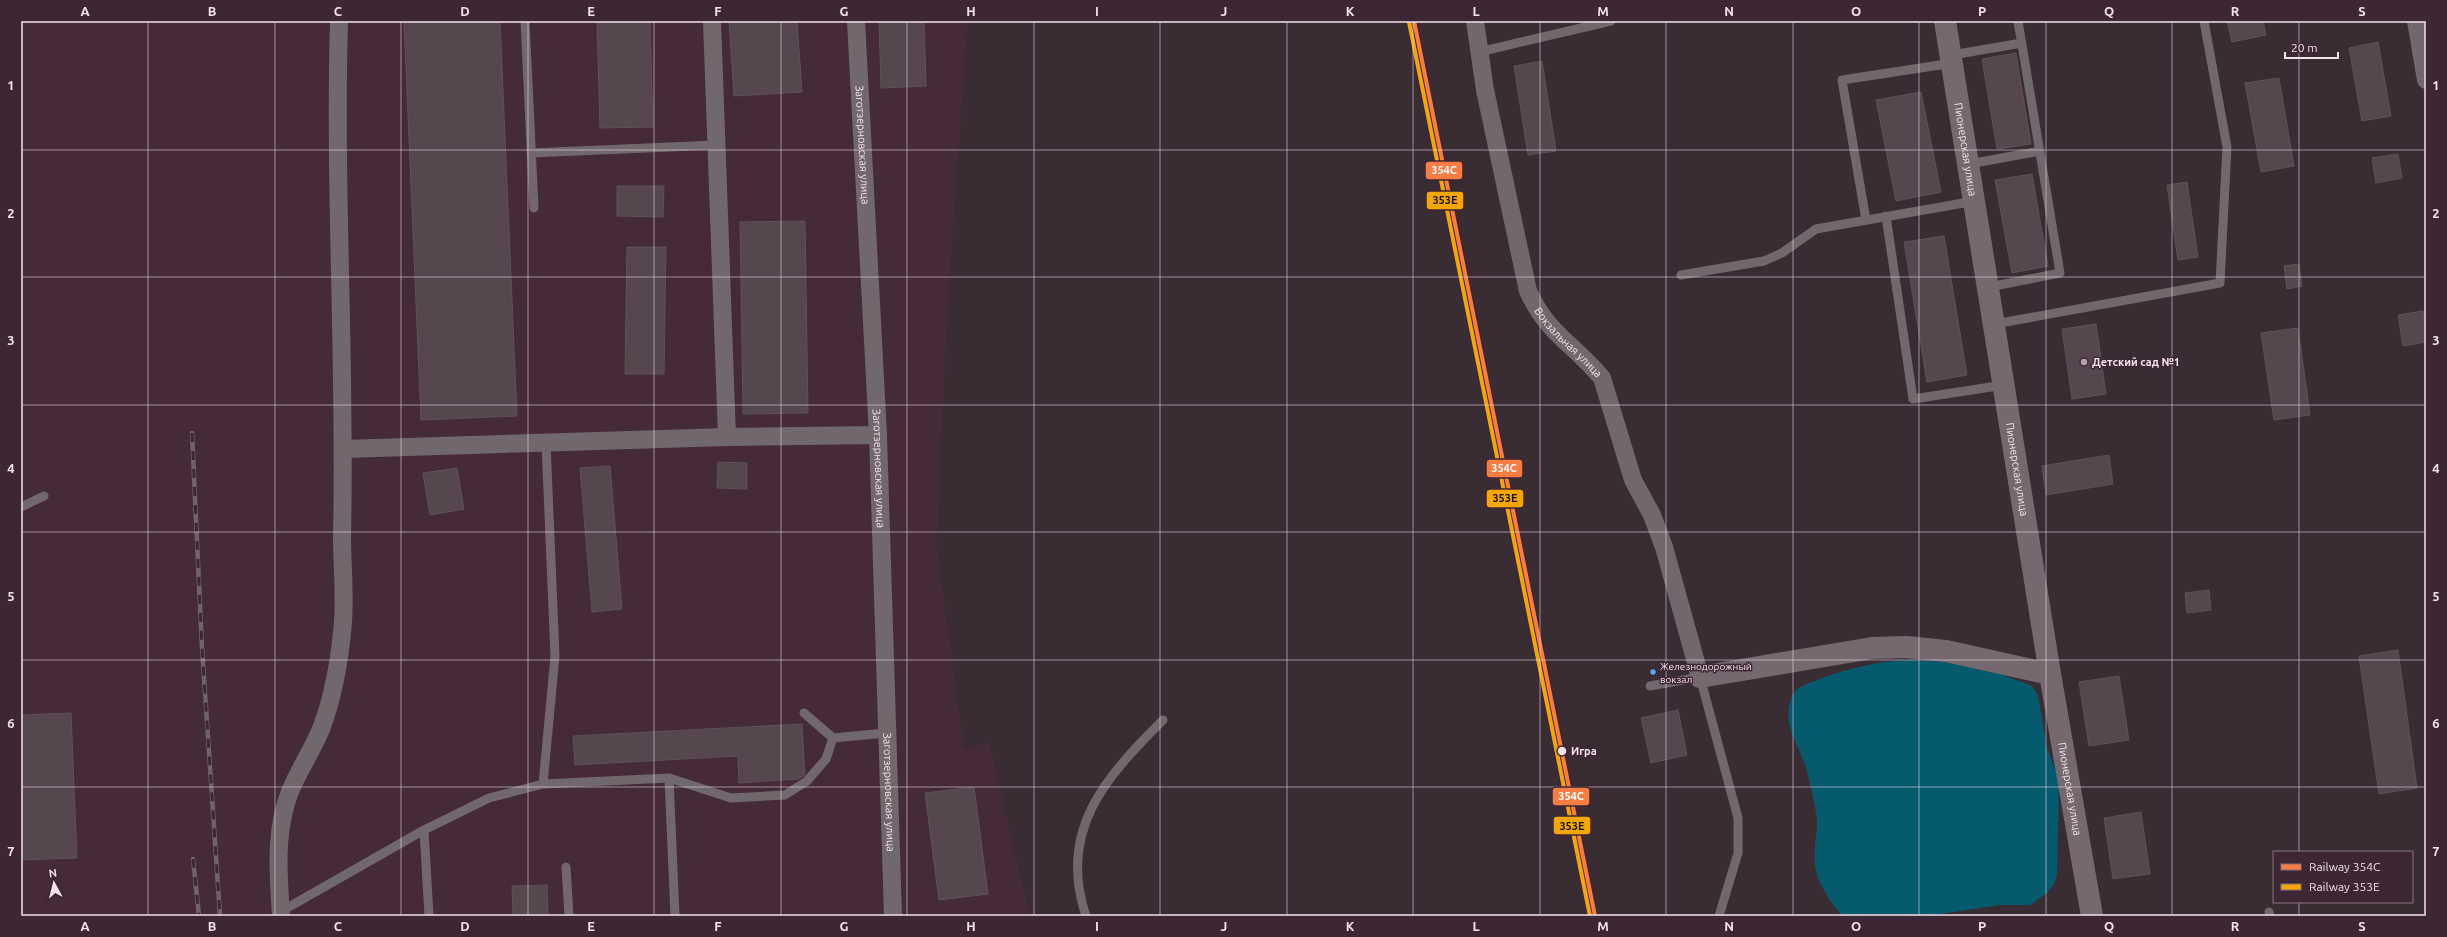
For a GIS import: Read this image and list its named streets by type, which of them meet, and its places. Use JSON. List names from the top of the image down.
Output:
{
  "streets": {
    "street": ["Заготзерновская улица", "Пионерская улица", "Вокзальная улица"]
  },
  "places": ["Детский сад №1", "Железнодорожный вокзал", "Игра"],
  "lines": ["rail line 354С", "rail line 353Е"],
  "legend": ["Railway 354С", "Railway 353Е"],
  "scale_bar": "20 m",
  "north": "top",
  "grid": {
    "columns": [
      "A",
      "B",
      "C",
      "D",
      "E",
      "F",
      "G",
      "H",
      "I",
      "J",
      "K",
      "L",
      "M",
      "N",
      "O",
      "P",
      "Q",
      "R",
      "S"
    ],
    "rows": [
      "1",
      "2",
      "3",
      "4",
      "5",
      "6",
      "7"
    ]
  }
}
